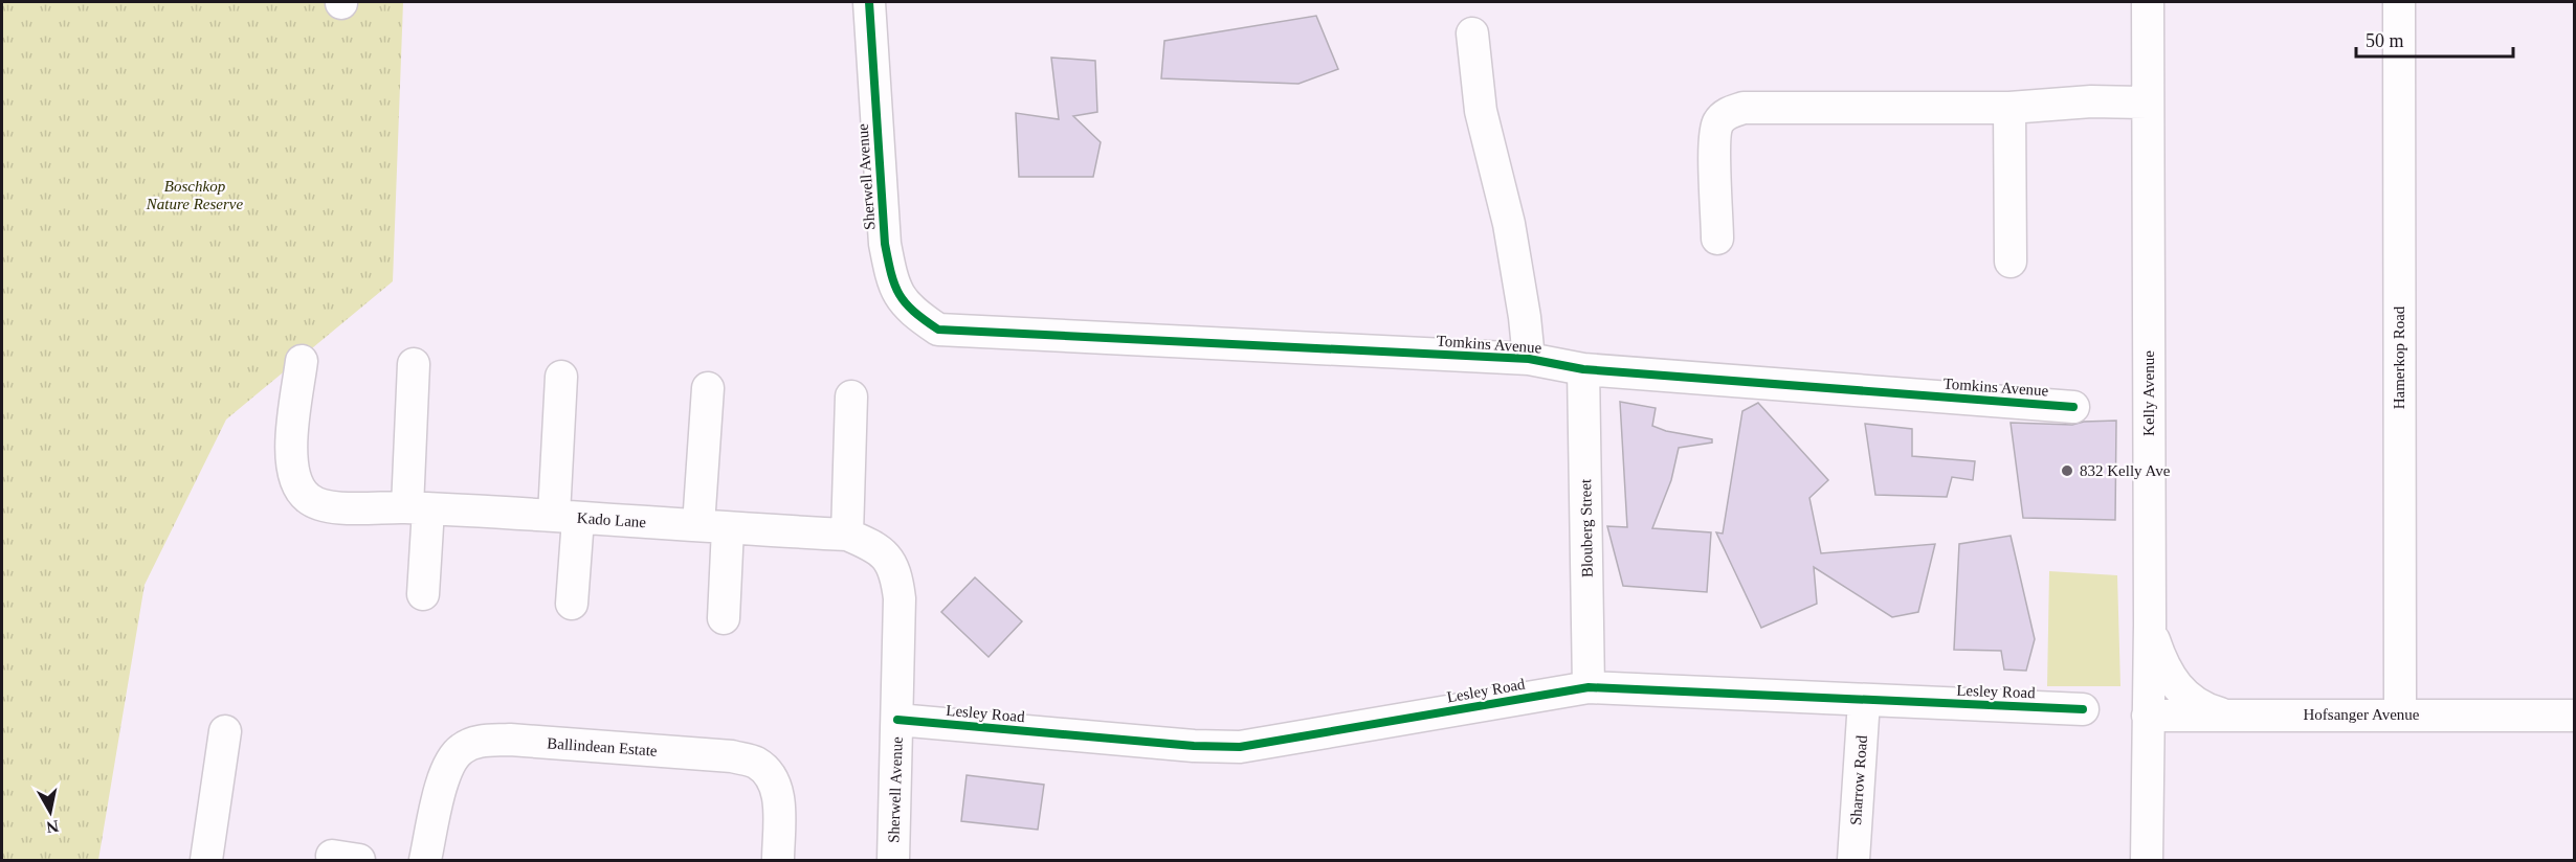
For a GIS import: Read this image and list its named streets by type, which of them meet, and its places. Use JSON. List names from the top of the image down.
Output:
{
  "streets": {
    "street": [
      "Sherwell Avenue",
      "Tomkins Avenue",
      "Hamerkop Road",
      "Kelly Avenue",
      "Kado Lane",
      "Blouberg Street",
      "Lesley Road",
      "Hofsanger Avenue",
      "Ballindean Estate",
      "Sharrow Road"
    ]
  },
  "crossings": [
    ["Sherwell Avenue", "Tomkins Avenue"],
    ["Sherwell Avenue", "Kado Lane"],
    ["Sherwell Avenue", "Lesley Road"],
    ["Tomkins Avenue", "Blouberg Street"],
    ["Hamerkop Road", "Hofsanger Avenue"],
    ["Kelly Avenue", "Hofsanger Avenue"],
    ["Kado Lane", "Lesley Road"],
    ["Blouberg Street", "Lesley Road"],
    ["Lesley Road", "Sharrow Road"]
  ],
  "parks": ["Boschkop Nature Reserve"],
  "places": ["832 Kelly Ave"],
  "scale_bar": "50 m",
  "north": "bottom"
}
